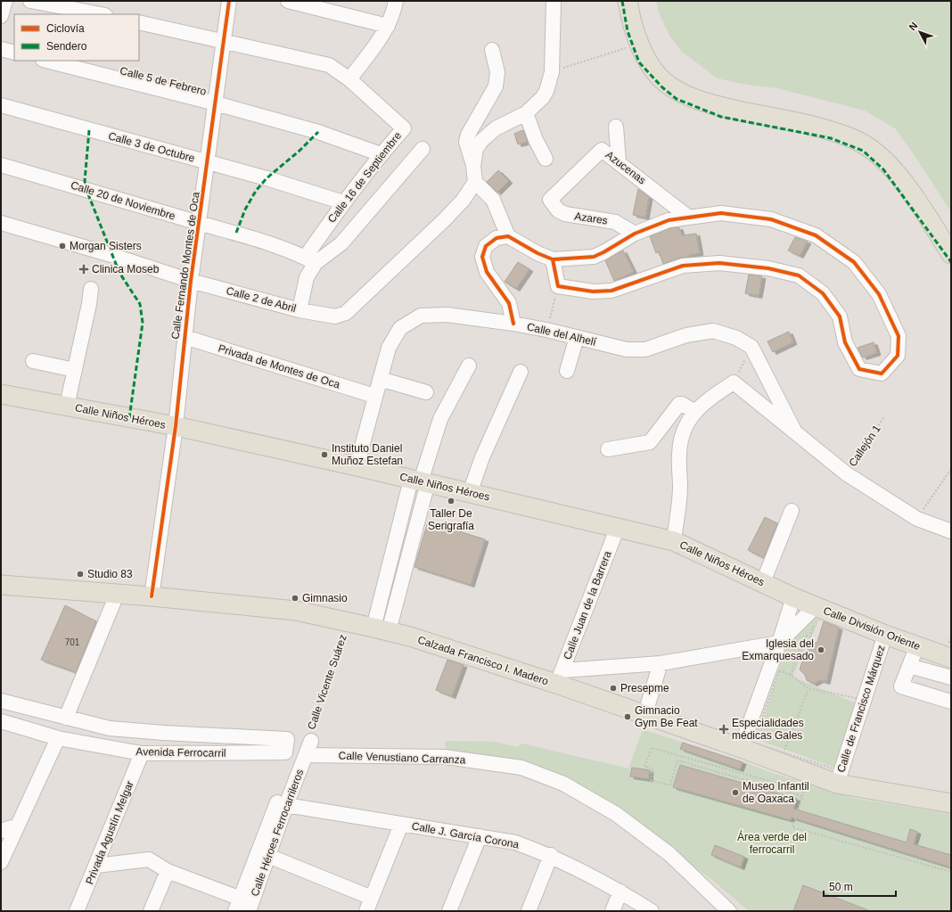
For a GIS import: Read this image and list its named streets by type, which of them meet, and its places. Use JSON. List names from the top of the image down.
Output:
{
  "streets": {
    "main road": ["Calle Niños Héroes", "Calle División Oriente", "Calzada Francisco I. Madero"],
    "street": [
      "Calle 5 de Febrero",
      "Calle 3 de Octubre",
      "Azucenas",
      "Calle 16 de Septiembre",
      "Calle 20 de Noviembre",
      "Azares",
      "Calle Fernando Montes de Oca",
      "Calle 2 de Abril",
      "Calle del Alhelí",
      "Privada de Montes de Oca",
      "Calle Juan de la Barrera",
      "Calle de Francisco Márquez",
      "Avenida Ferrocarril",
      "Calle Venustiano Carranza",
      "Privada Agustín Melgar",
      "Calle Héroes Ferrocarrileros",
      "Calle J. García Corona"
    ],
    "path": ["Callejón 1", "Calle Vicente Suárez"]
  },
  "crossings": [
    ["Calle 5 de Febrero", "Calle 16 de Septiembre"],
    ["Calle 5 de Febrero", "Calle Fernando Montes de Oca"],
    ["Calle 3 de Octubre", "Calle 16 de Septiembre"],
    ["Calle 3 de Octubre", "Calle Fernando Montes de Oca"],
    ["Azucenas", "Azares"],
    ["Calle 16 de Septiembre", "Calle 20 de Noviembre"],
    ["Calle 16 de Septiembre", "Calle Fernando Montes de Oca"],
    ["Calle 16 de Septiembre", "Calle 2 de Abril"],
    ["Calle 20 de Noviembre", "Calle Fernando Montes de Oca"],
    ["Calle Fernando Montes de Oca", "Calle 2 de Abril"],
    ["Calle Fernando Montes de Oca", "Privada de Montes de Oca"],
    ["Calle Fernando Montes de Oca", "Calle Niños Héroes"],
    ["Calle Fernando Montes de Oca", "Calzada Francisco I. Madero"],
    ["Calle del Alhelí", "Privada de Montes de Oca"],
    ["Calle del Alhelí", "Calle Niños Héroes"],
    ["Calle Niños Héroes", "Calle Juan de la Barrera"],
    ["Calle Niños Héroes", "Calle División Oriente"],
    ["Calle Juan de la Barrera", "Calzada Francisco I. Madero"],
    ["Calle División Oriente", "Calle de Francisco Márquez"],
    ["Calzada Francisco I. Madero", "Calle Vicente Suárez"],
    ["Calzada Francisco I. Madero", "Calle de Francisco Márquez"],
    ["Calle Vicente Suárez", "Calle Héroes Ferrocarrileros"],
    ["Avenida Ferrocarril", "Privada Agustín Melgar"],
    ["Calle Venustiano Carranza", "Calle Héroes Ferrocarrileros"],
    ["Calle Héroes Ferrocarrileros", "Calle J. García Corona"]
  ],
  "parks": ["Área verde del ferrocarril"],
  "places": {
    "other": [
      "Morgan Sisters",
      "Instituto Daniel Muñoz Estefan",
      "Taller De Serigrafía",
      "Studio 83",
      "Gimnasio",
      "Iglesia del Exmarquesado",
      "Presepme",
      "Gimnacio Gym Be Feat",
      "Museo Infantil de Oaxaca"
    ],
    "health": ["Clinica Moseb", "Especialidades médicas Gales"]
  },
  "house_numbers": ["701"],
  "legend": ["Ciclovía", "Sendero"],
  "scale_bar": "50 m",
  "north": "top left"
}
